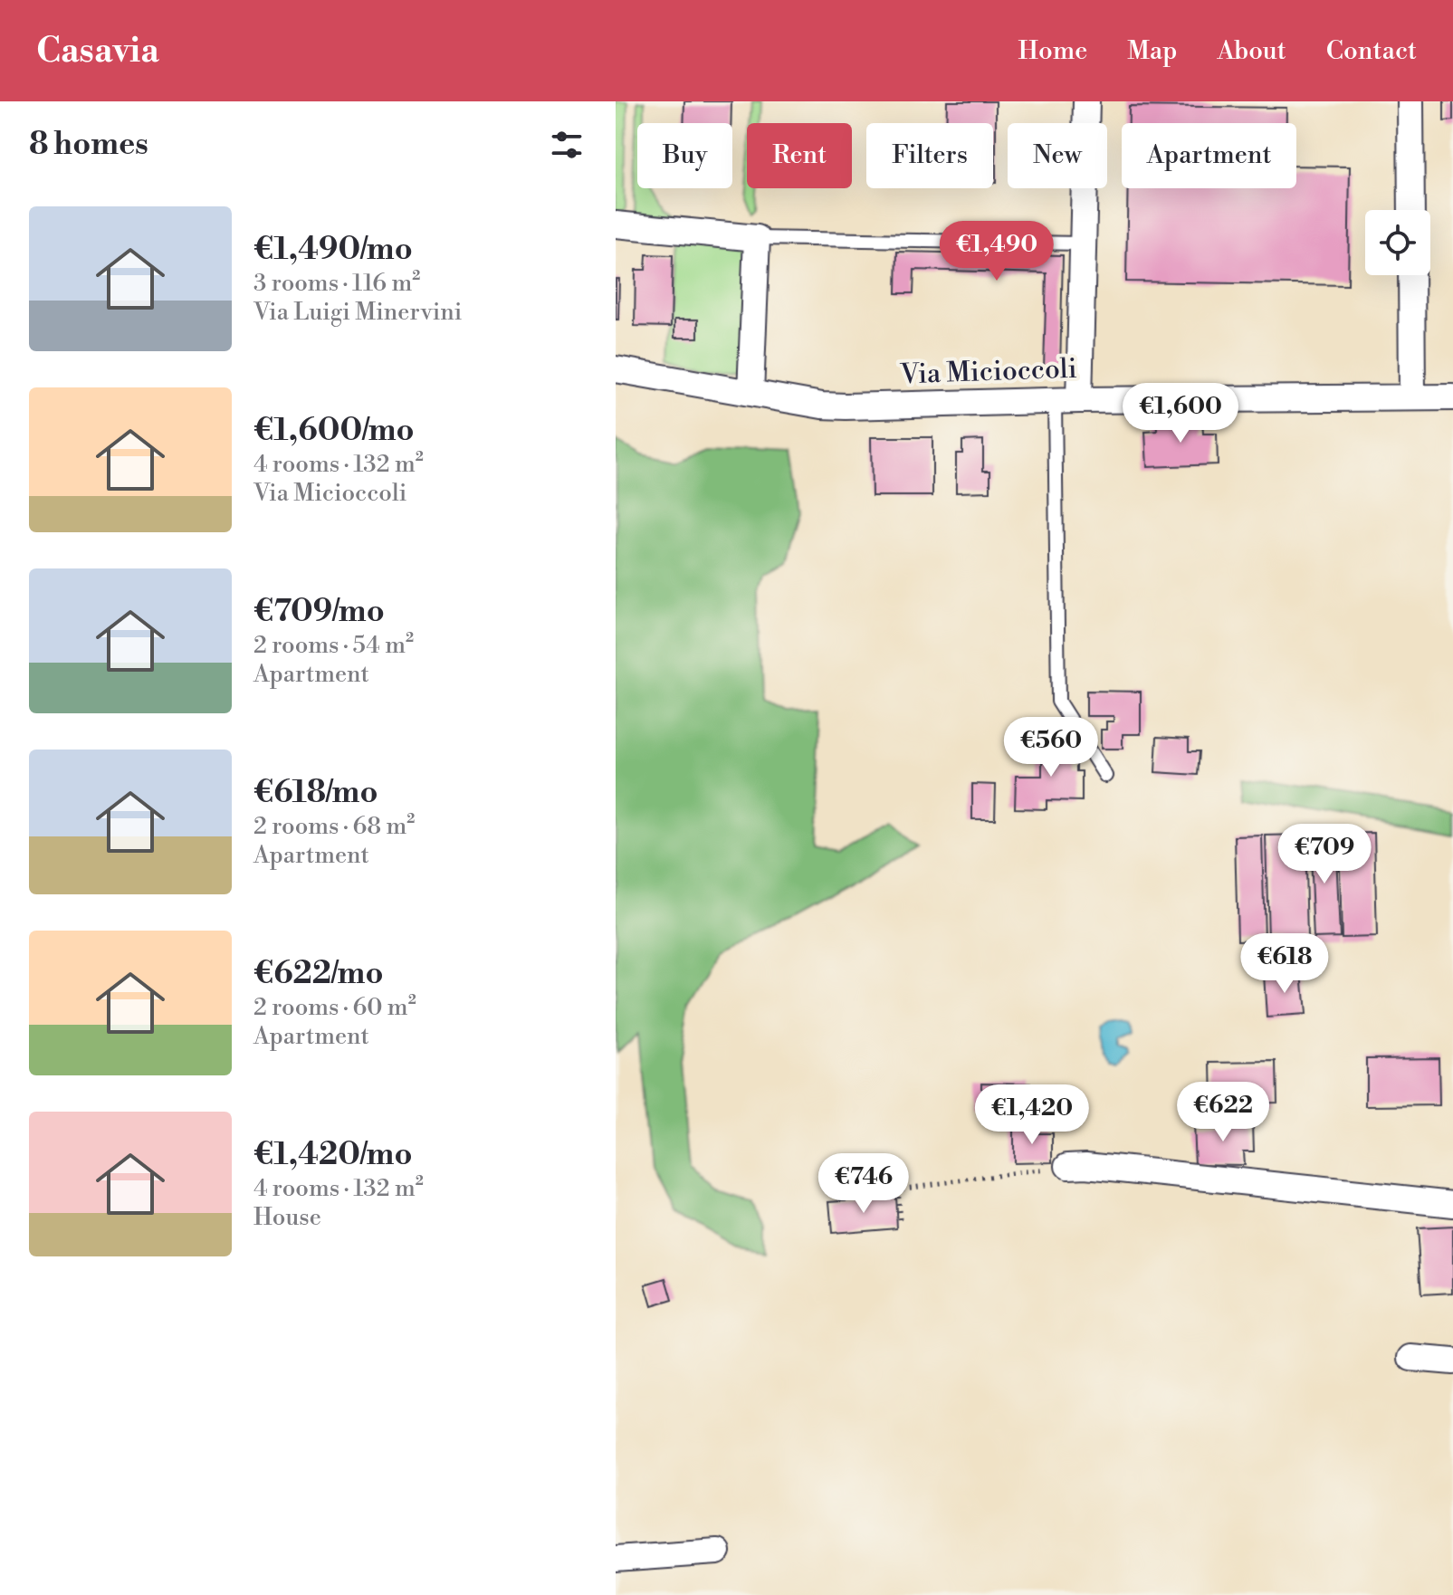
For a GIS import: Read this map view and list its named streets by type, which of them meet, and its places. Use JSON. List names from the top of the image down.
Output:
{
  "streets": {
    "street": ["Via Micioccoli"]
  },
  "page": {
    "header": "Casavia",
    "nav": [
      "Home",
      "Map",
      "About",
      "Contact"
    ],
    "heading": "8 homes",
    "chip": [
      "Buy",
      "Rent",
      "Filters",
      "New",
      "Apartment"
    ],
    "list": [
      {
        "name": "€1,490/mo",
        "note": "3 rooms · 116 m² · Via Luigi Minervini"
      },
      {
        "name": "€1,600/mo",
        "note": "4 rooms · 132 m² · Via Micioccoli"
      },
      {
        "name": "€709/mo",
        "note": "2 rooms · 54 m² · Apartment"
      },
      {
        "name": "€618/mo",
        "note": "2 rooms · 68 m² · Apartment"
      },
      {
        "name": "€622/mo",
        "note": "2 rooms · 60 m² · Apartment"
      },
      {
        "name": "€1,420/mo",
        "note": "4 rooms · 132 m² · House"
      }
    ],
    "price": [
      "€1,490",
      "€1,600",
      "€560",
      "€709",
      "€618",
      "€622",
      "€1,420",
      "€746"
    ]
  }
}
